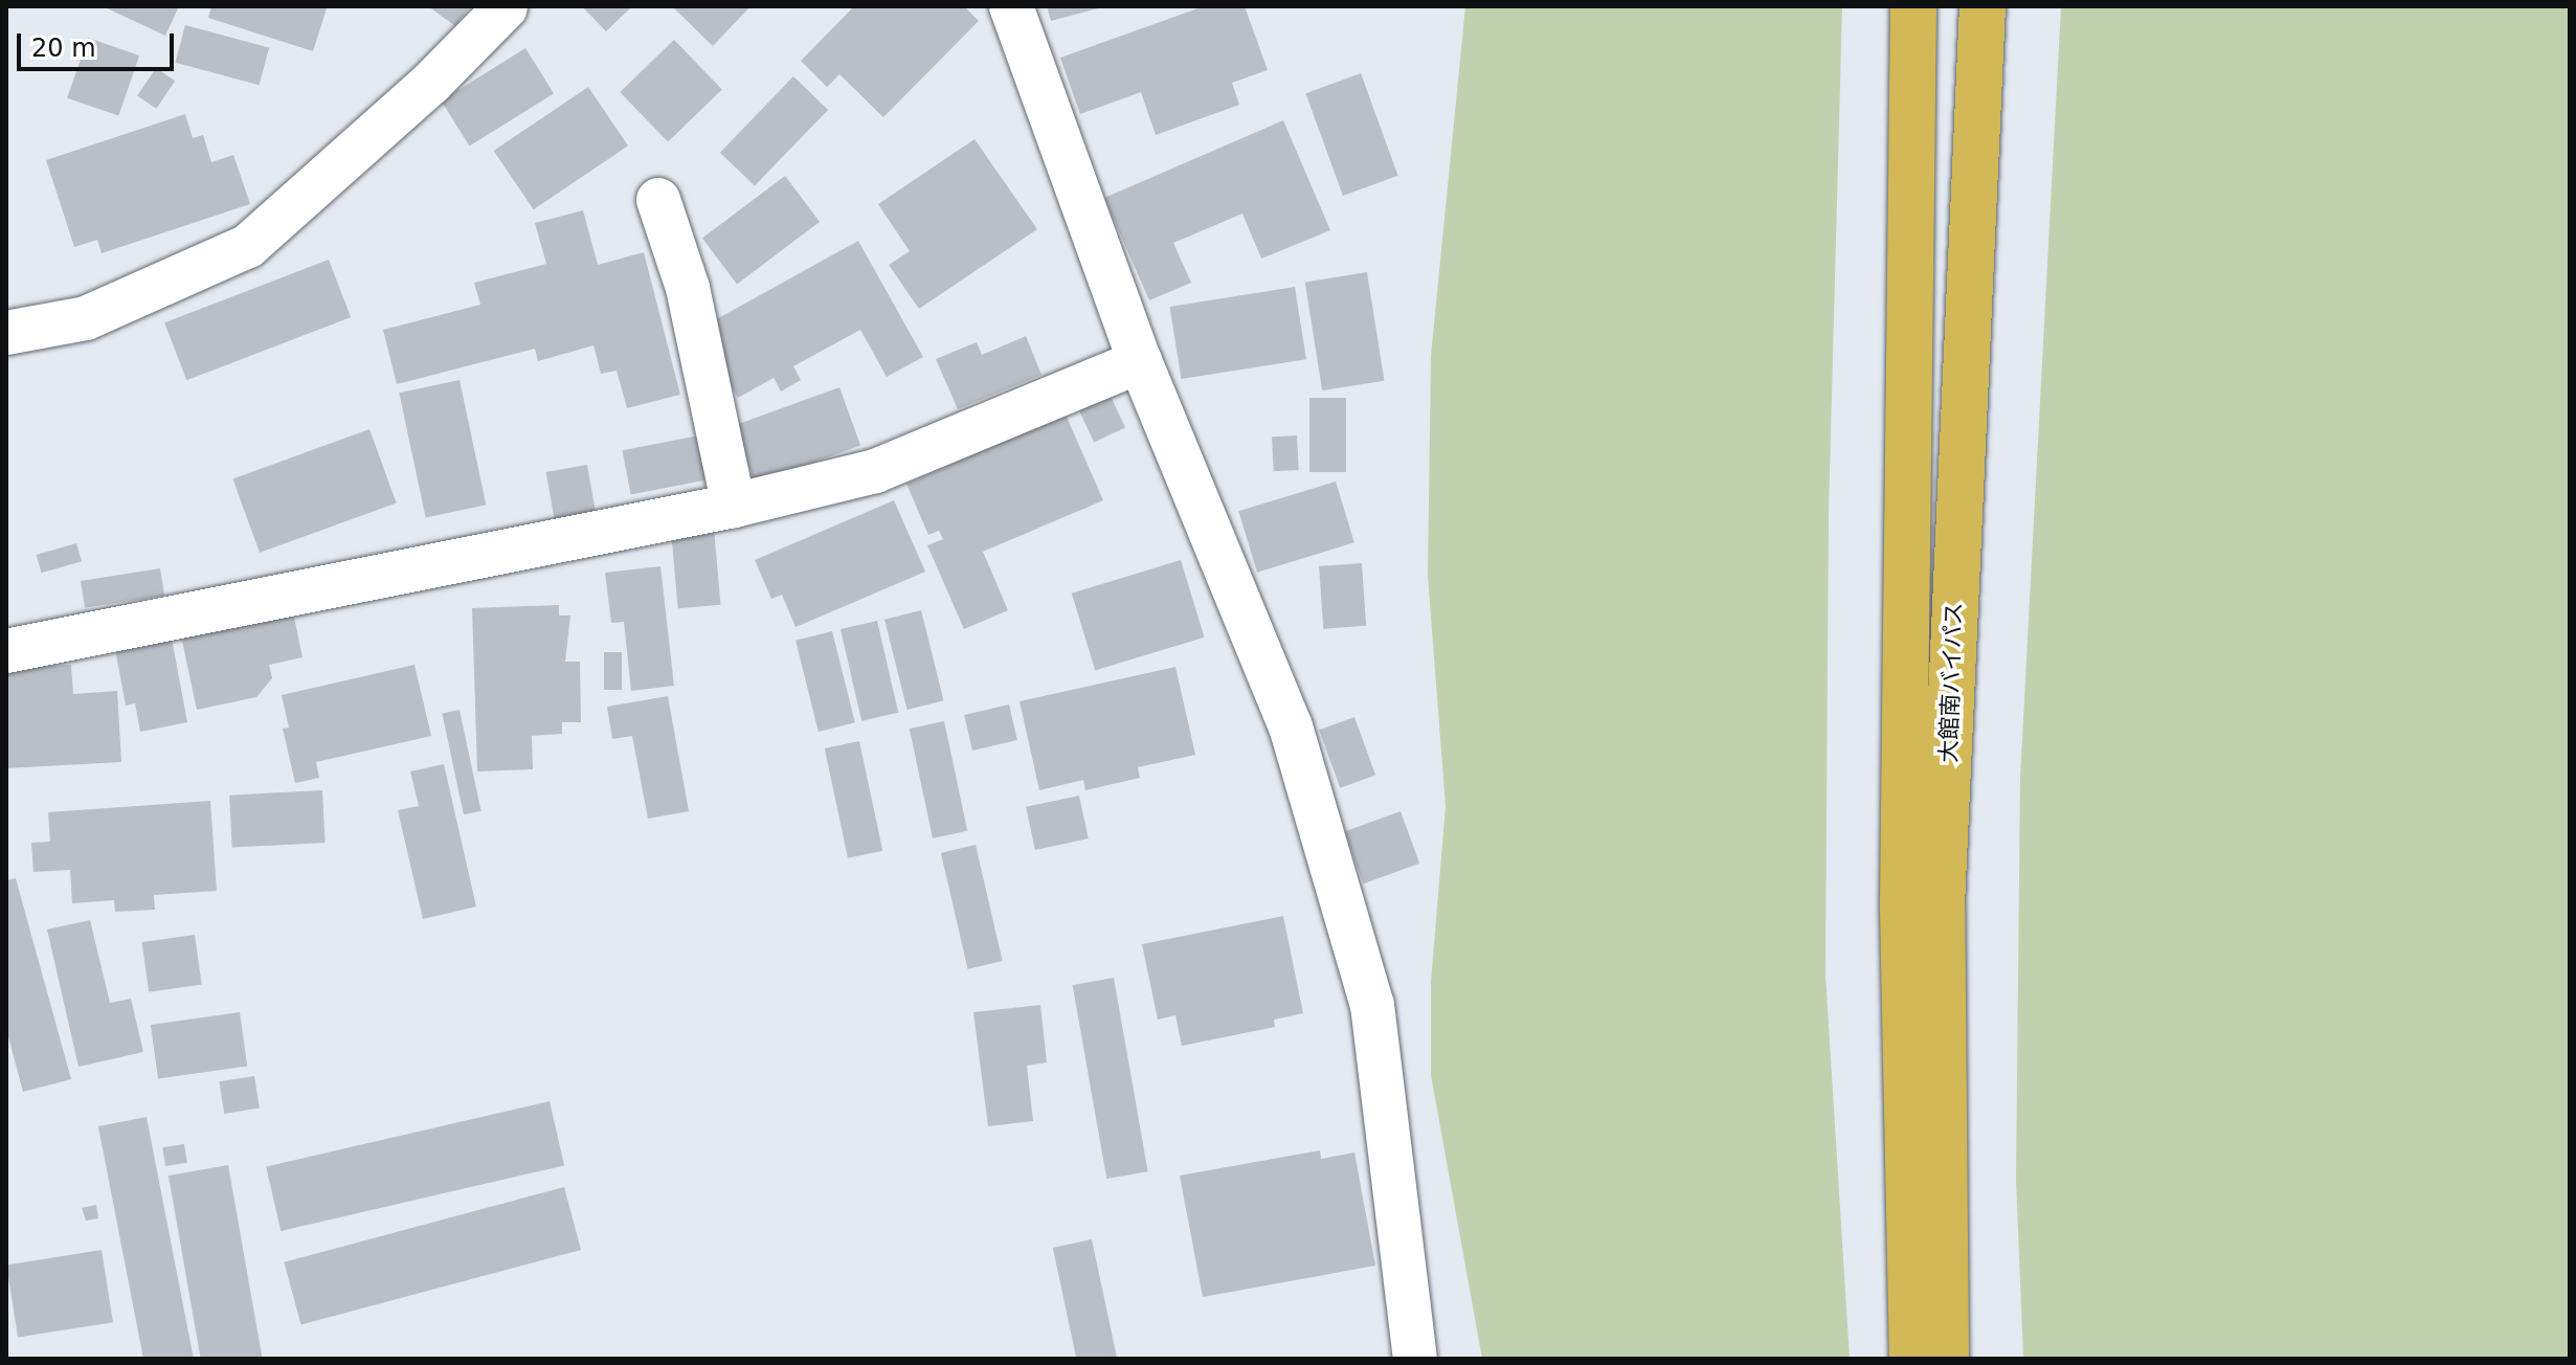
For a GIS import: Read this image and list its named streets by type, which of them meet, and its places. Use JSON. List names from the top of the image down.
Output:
{
  "streets": {
    "highway": ["大館南バイパス"]
  },
  "scale_bar": "20 m"
}
